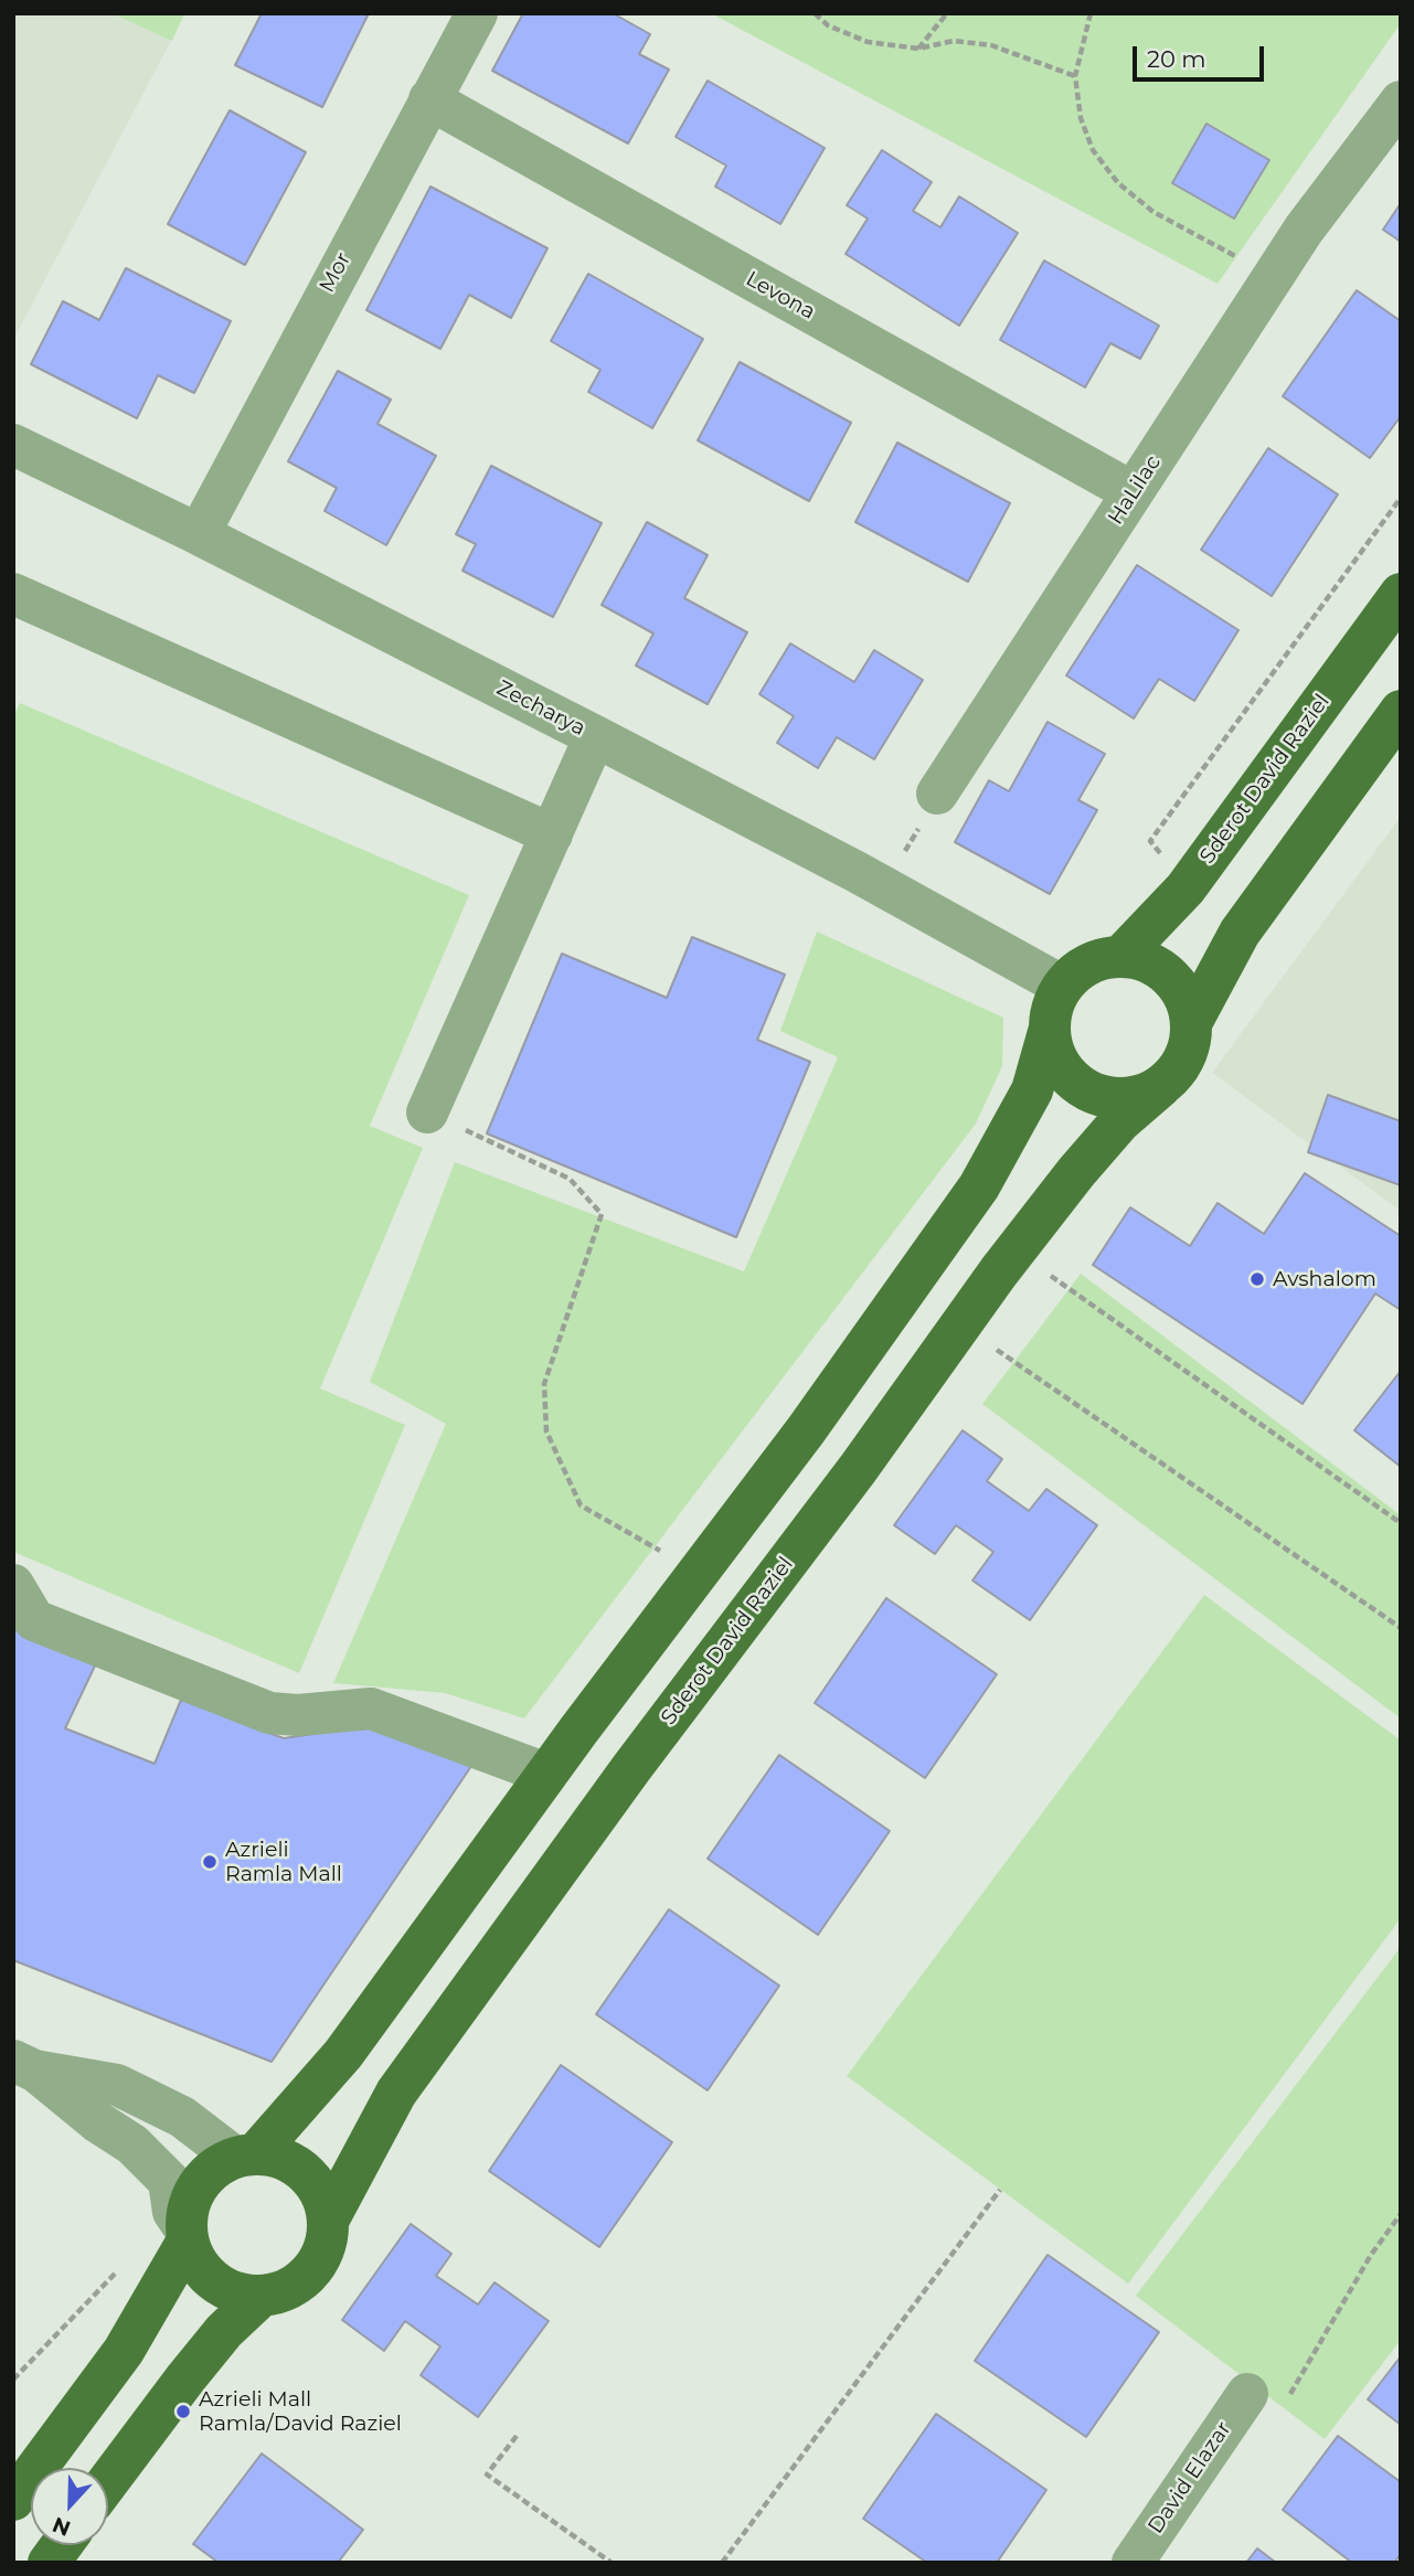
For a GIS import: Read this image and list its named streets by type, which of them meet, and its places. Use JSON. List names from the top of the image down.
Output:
{
  "streets": {
    "main road": ["Sderot David Raziel"],
    "street": [
      "Mor",
      "Levona",
      "HaLilac",
      "Zecharya",
      "David Elazar"
    ]
  },
  "crossings": [
    ["Mor", "Levona"],
    ["Mor", "Zecharya"],
    ["Levona", "HaLilac"],
    ["Zecharya", "Sderot David Raziel"]
  ],
  "places": ["Avshalom", "Azrieli Ramla Mall", "Azrieli Mall Ramla/David Raziel"],
  "scale_bar": "20 m",
  "north": "bottom"
}
